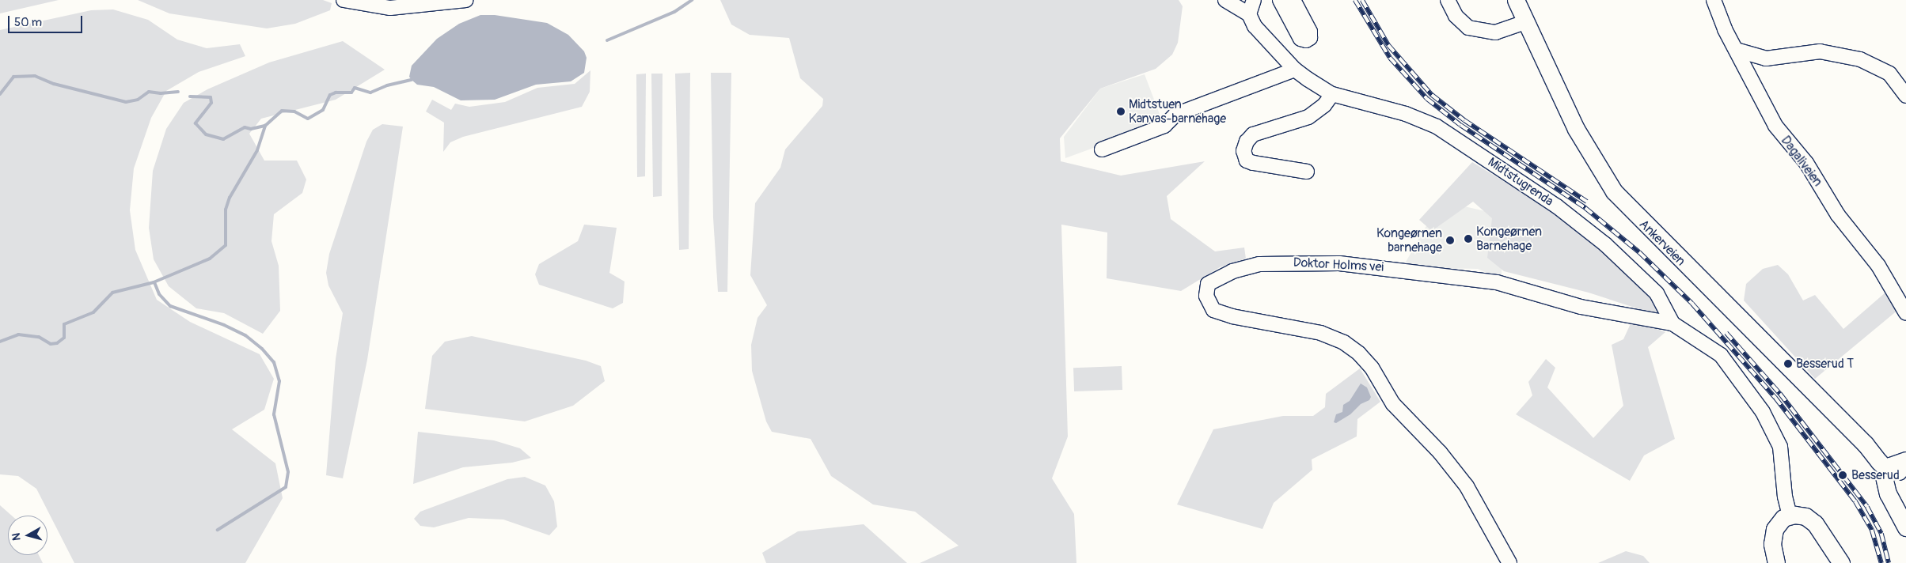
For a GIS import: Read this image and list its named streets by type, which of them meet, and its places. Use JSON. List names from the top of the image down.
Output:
{
  "streets": {
    "main road": ["Ankerveien"],
    "street": ["Dagaliveien", "Midtstugrenda", "Doktor Holms vei"]
  },
  "crossings": [
    ["Midtstugrenda", "Doktor Holms vei"]
  ],
  "places": [
    "Midtstuen Kanvas-barnehage",
    "Kongeørnen Barnehage",
    "Kongeørnen barnehage",
    "Besserud T",
    "Besserud"
  ],
  "scale_bar": "50 m",
  "north": "left"
}
